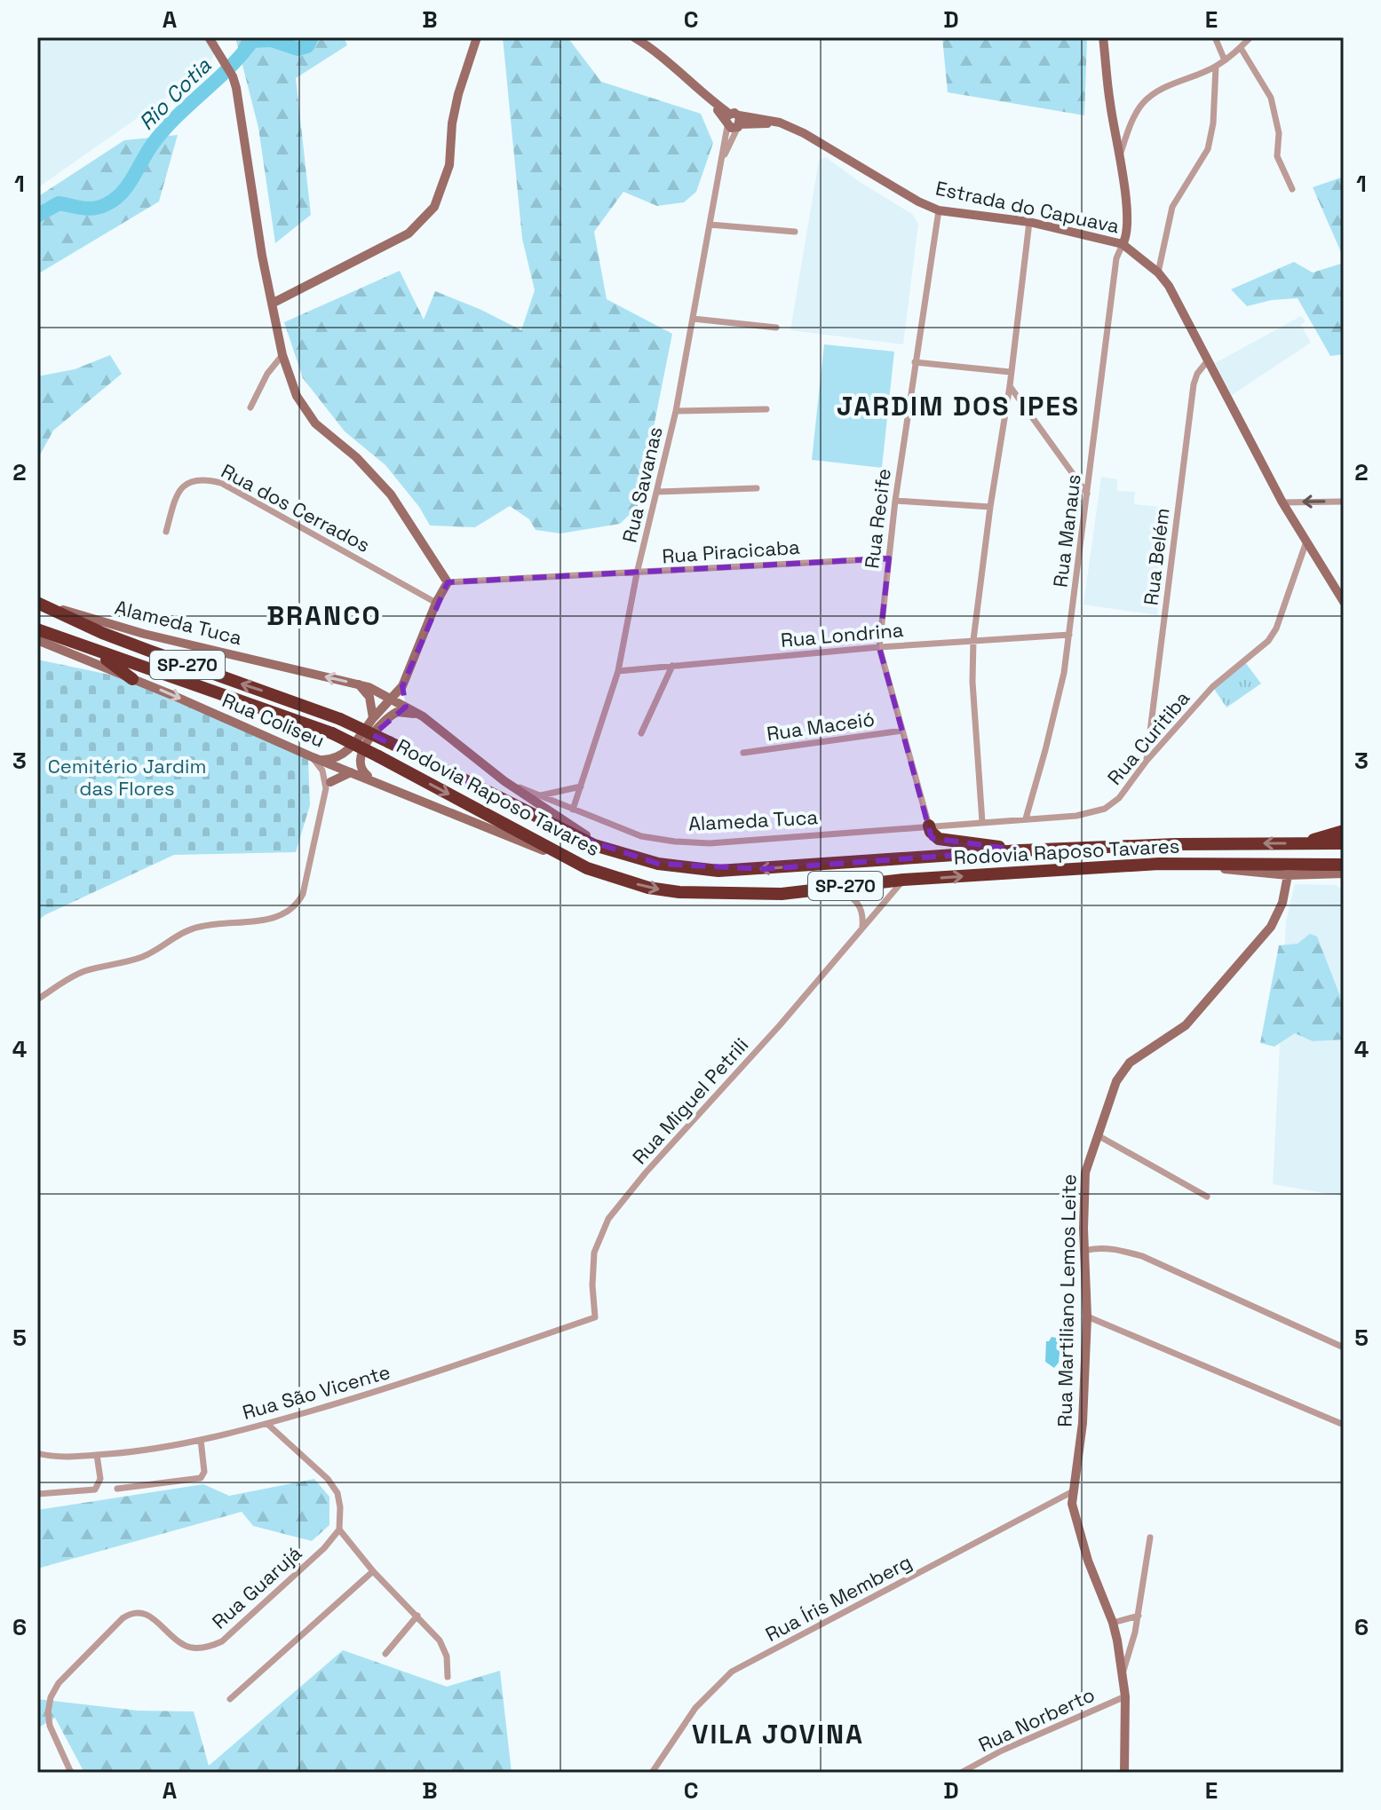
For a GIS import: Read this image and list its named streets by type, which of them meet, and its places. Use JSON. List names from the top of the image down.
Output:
{
  "streets": {
    "highway": ["SP-270", "Rodovia Raposo Tavares"],
    "street": [
      "Estrada do Capuava",
      "Rua Savanas",
      "Rua dos Cerrados",
      "Rua Recife",
      "Rua Manaus",
      "Rua Piracicaba",
      "Rua Belém",
      "Alameda Tuca",
      "Rua Londrina",
      "Rua Coliseu",
      "Rua Maceió",
      "Rua Curitiba",
      "Rua Miguel Petrili",
      "Rua Martiliano Lemos Leite",
      "Rua São Vicente",
      "Rua Guarujá",
      "Rua Íris Memberg",
      "Rua Norberto"
    ]
  },
  "crossings": [
    ["Estrada do Capuava", "Rua Savanas"],
    ["Estrada do Capuava", "Rua Recife"],
    ["Estrada do Capuava", "Rua Manaus"],
    ["Estrada do Capuava", "Rua Belém"],
    ["Estrada do Capuava", "Rua Curitiba"],
    ["Rua Savanas", "Rua Piracicaba"],
    ["Rua Savanas", "Alameda Tuca"],
    ["Rua Savanas", "Rua Londrina"],
    ["Rua Recife", "Rua Piracicaba"],
    ["Rua Recife", "Alameda Tuca"],
    ["Rua Recife", "Rua Londrina"],
    ["Rua Recife", "Rua Maceió"],
    ["Rua Recife", "Rua Curitiba"],
    ["Rua Manaus", "Rua Londrina"],
    ["Rua Manaus", "Rua Curitiba"],
    ["Rua Belém", "Rua Curitiba"],
    ["Alameda Tuca", "Rua Curitiba"],
    ["Alameda Tuca", "Rodovia Raposo Tavares"],
    ["Rua Coliseu", "Rodovia Raposo Tavares"],
    ["Rodovia Raposo Tavares", "Rua Miguel Petrili"],
    ["Rua Miguel Petrili", "Rua São Vicente"],
    ["Rua Martiliano Lemos Leite", "Rua Íris Memberg"],
    ["Rua Martiliano Lemos Leite", "Rua Norberto"]
  ],
  "districts": ["JARDIM DOS IPES", "BRANCO", "VILA JOVINA"],
  "water": ["Rio Cotia"],
  "parks": ["Cemitério Jardim das Flores"],
  "grid": {
    "columns": [
      "A",
      "B",
      "C",
      "D",
      "E"
    ],
    "rows": [
      "1",
      "2",
      "3",
      "4",
      "5",
      "6"
    ]
  }
}
